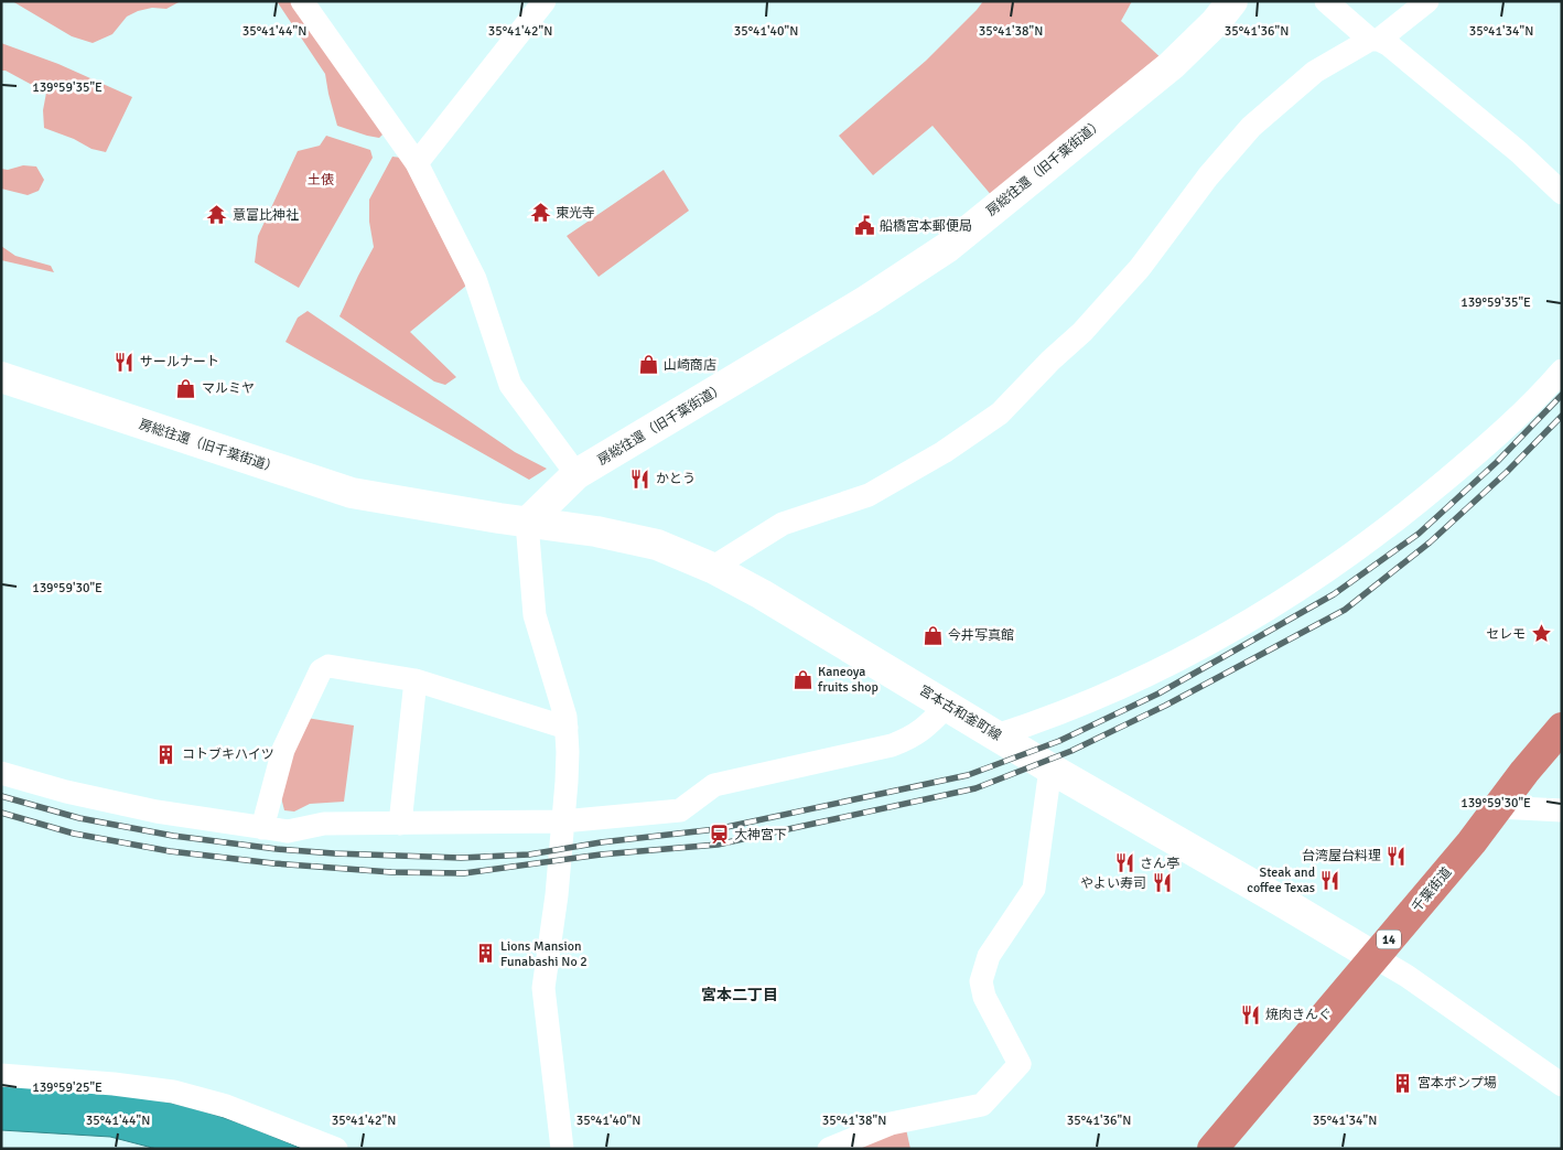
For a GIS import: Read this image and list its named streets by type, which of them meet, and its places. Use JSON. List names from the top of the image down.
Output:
{
  "streets": {
    "highway": ["千葉街道", "14"],
    "street": ["房総往還（旧千葉街道）", "宮本古和釜町線"]
  },
  "crossings": [
    ["房総往還（旧千葉街道）", "宮本古和釜町線"],
    ["宮本古和釜町線", "千葉街道"]
  ],
  "districts": ["宮本二丁目"],
  "parks": ["土俵"],
  "places": {
    "temple": ["東光寺", "意富比神社"],
    "public building": ["船橋宮本郵便局"],
    "restaurant": [
      "サールナート",
      "かとう",
      "台湾屋台料理",
      "さん亭",
      "Steak and coffee Texas",
      "やよい寿司",
      "焼肉きんぐ"
    ],
    "shop": [
      "山崎商店",
      "マルミヤ",
      "今井写真館",
      "Kaneoya fruits shop"
    ],
    "place": ["セレモ"],
    "building": ["コトブキハイツ", "Lions Mansion Funabashi No 2", "宮本ポンプ場"],
    "station": ["大神宮下"]
  },
  "coordinates": [
    "35°41'44\"N",
    "35°41'42\"N",
    "35°41'40\"N",
    "35°41'38\"N",
    "35°41'36\"N",
    "35°41'34\"N",
    "139°59'35\"E",
    "139°59'30\"E",
    "139°59'25\"E"
  ]
}
